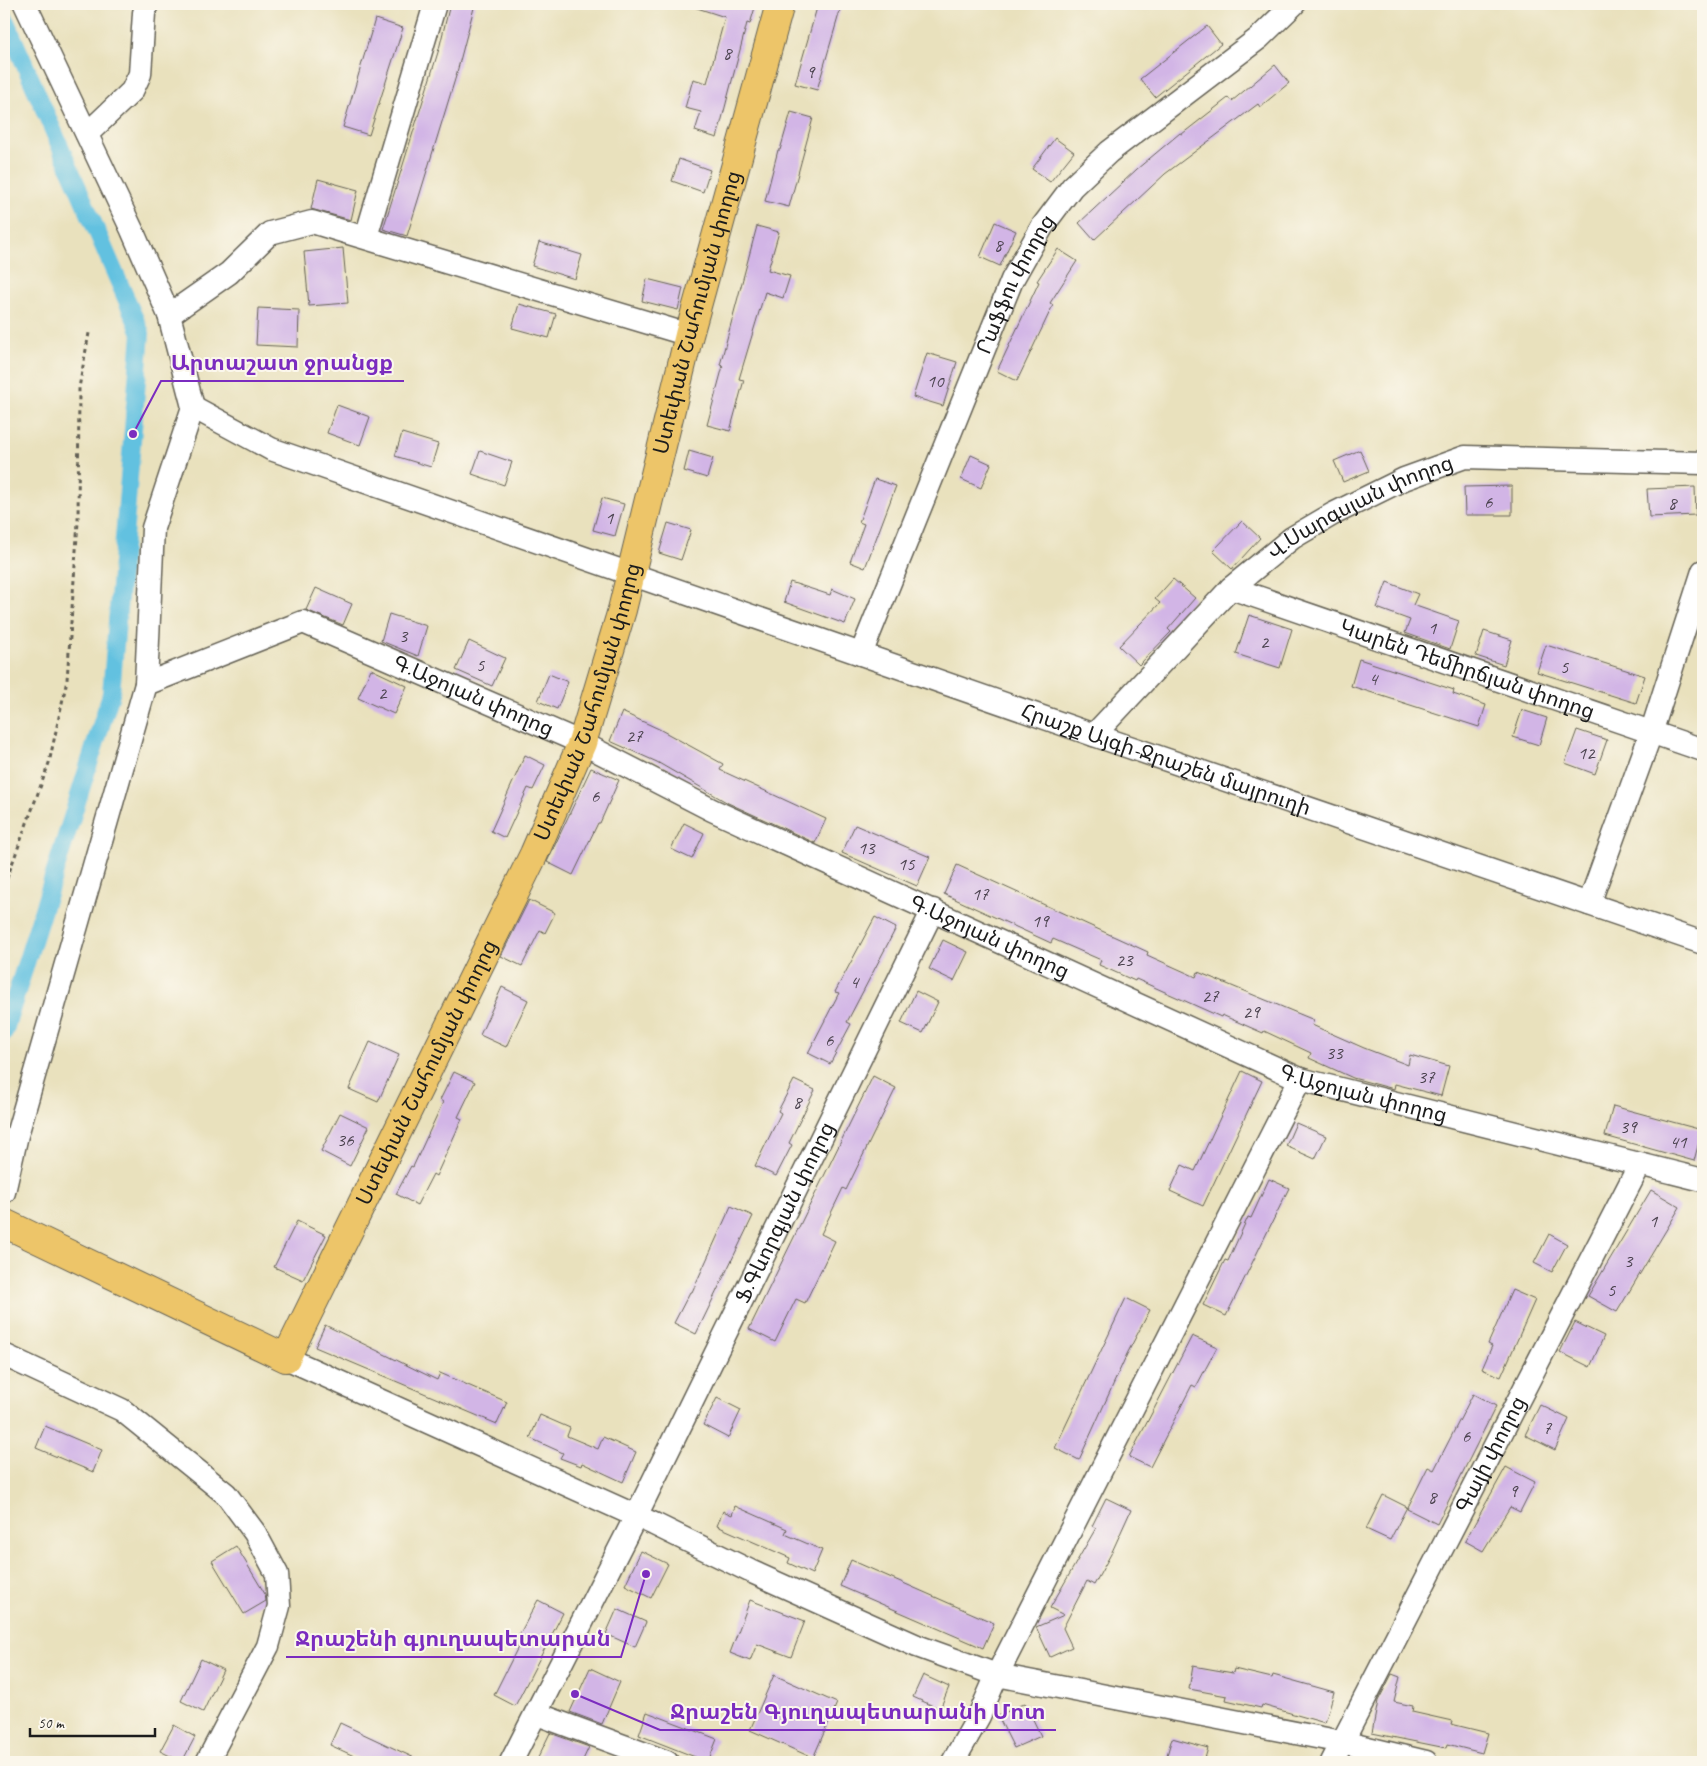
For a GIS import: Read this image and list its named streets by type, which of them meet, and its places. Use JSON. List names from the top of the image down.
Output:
{
  "streets": {
    "main road": ["Ստեփան Շահումյան փողոց"],
    "street": [
      "Րաֆֆու փողոց",
      "Վ.Սարգսյան փողոց",
      "Կարեն Դեմիրճյան փողոց",
      "Գ.Աջոյան փողոց",
      "Հրաշք Այգի-Ջրաշեն մայրուղի",
      "Ֆ.Գևորգյան փողոց",
      "Գայի փողոց"
    ]
  },
  "crossings": [
    ["Րաֆֆու փողոց", "Հրաշք Այգի-Ջրաշեն մայրուղի"],
    ["Ստեփան Շահումյան փողոց", "Գ.Աջոյան փողոց"],
    ["Ստեփան Շահումյան փողոց", "Հրաշք Այգի-Ջրաշեն մայրուղի"],
    ["Վ.Սարգսյան փողոց", "Կարեն Դեմիրճյան փողոց"],
    ["Վ.Սարգսյան փողոց", "Հրաշք Այգի-Ջրաշեն մայրուղի"],
    ["Գ.Աջոյան փողոց", "Ֆ.Գևորգյան փողոց"],
    ["Գ.Աջոյան փողոց", "Գայի փողոց"]
  ],
  "places": ["Արտաշատ ջրանցք", "Ջրաշենի գյուղապետարան", "Ջրաշեն Գյուղապետարանի Մոտ"],
  "house_numbers": [
    "8",
    "9",
    "8",
    "10",
    "6",
    "8",
    "1",
    "1",
    "3",
    "2",
    "5",
    "5",
    "4",
    "2",
    "27",
    "12",
    "6",
    "13",
    "15",
    "17",
    "19",
    "23",
    "4",
    "27",
    "29",
    "6",
    "33",
    "37",
    "8",
    "39",
    "36",
    "41",
    "1",
    "3",
    "5",
    "7",
    "6",
    "9",
    "8"
  ],
  "scale_bar": "50 m"
}
